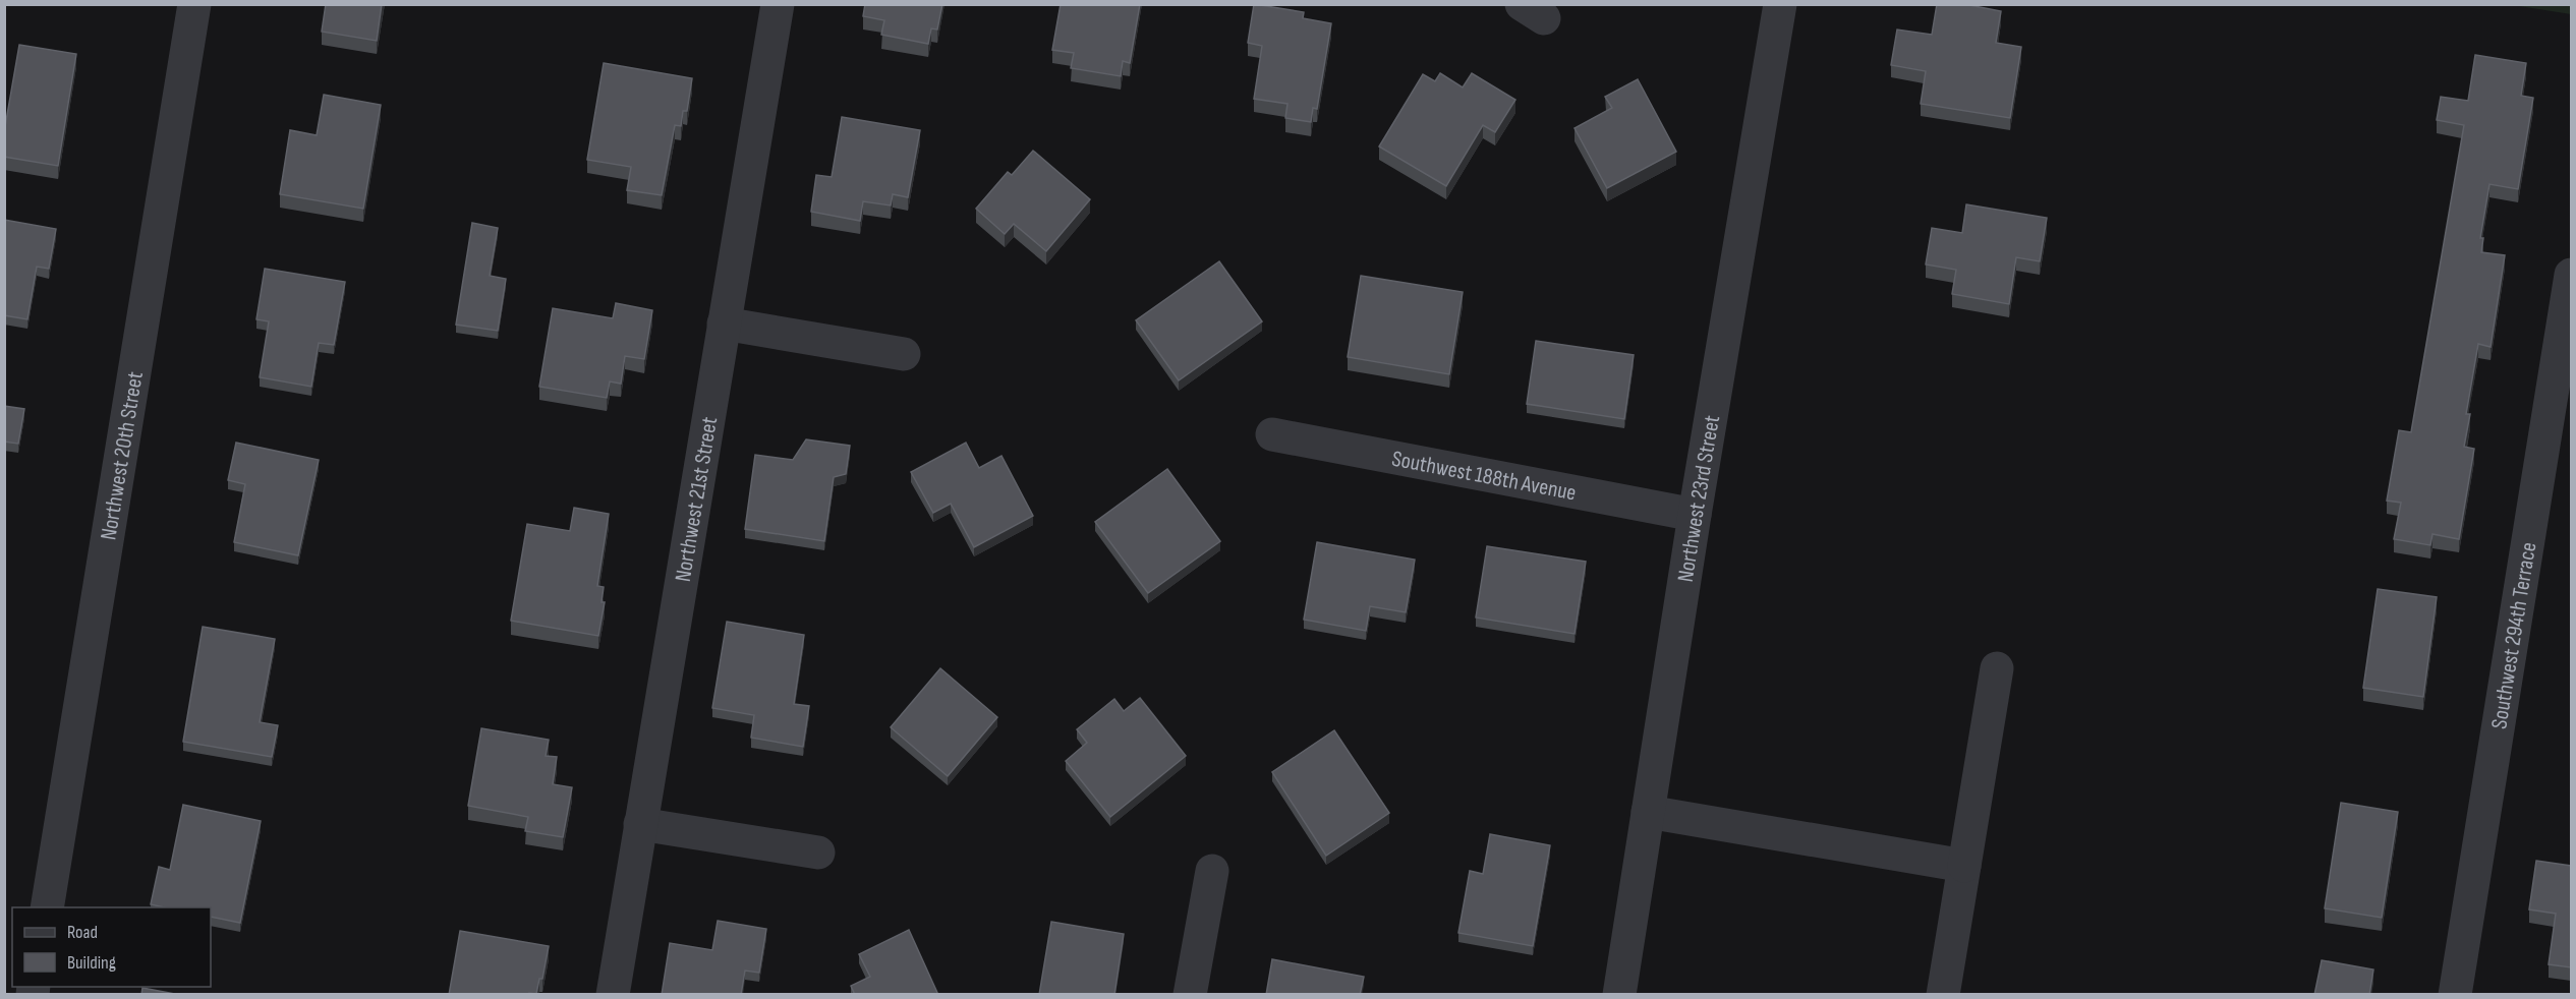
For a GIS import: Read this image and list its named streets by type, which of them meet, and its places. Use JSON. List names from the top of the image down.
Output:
{
  "streets": {
    "street": [
      "Northwest 20th Street",
      "Southwest 188th Avenue",
      "Northwest 21st Street",
      "Northwest 23rd Street",
      "Southwest 294th Terrace"
    ]
  },
  "crossings": [
    ["Southwest 188th Avenue", "Northwest 23rd Street"]
  ],
  "legend": ["Road", "Building"]
}
